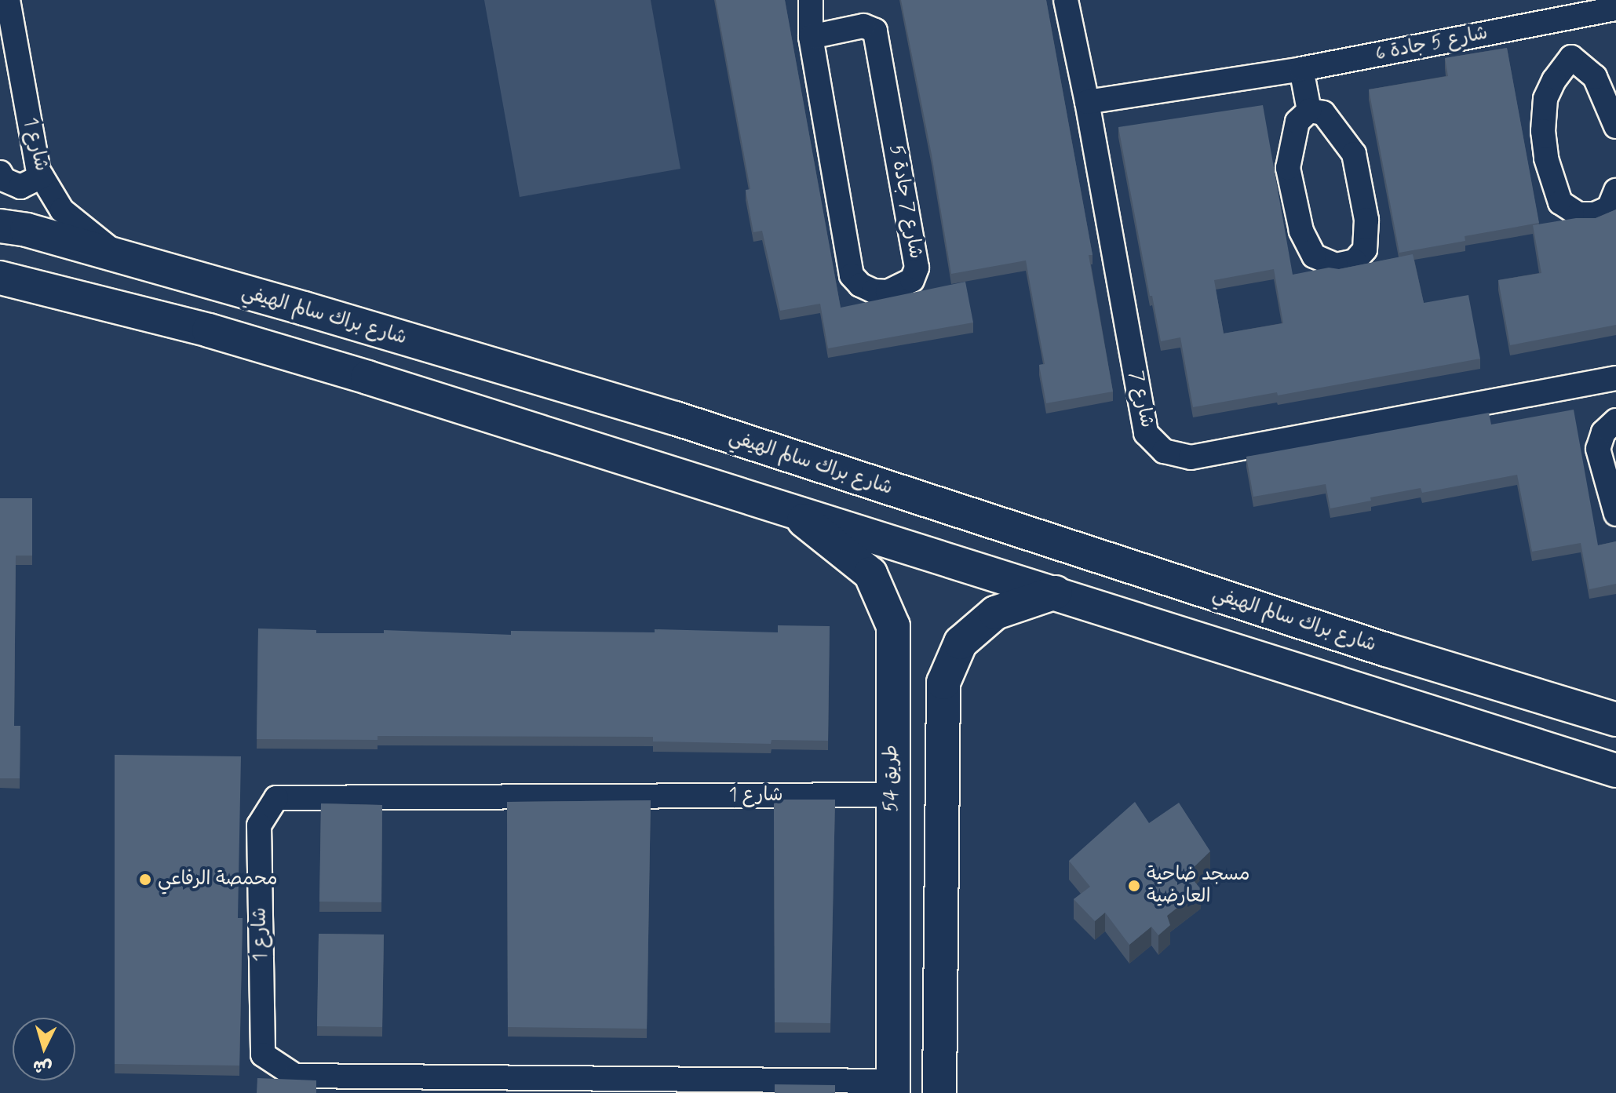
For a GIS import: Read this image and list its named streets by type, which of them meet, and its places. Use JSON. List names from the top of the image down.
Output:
{
  "streets": {
    "main road": ["شارع براك سالم الهيفي", "طريق 54"],
    "street": [
      "شارع 5 جادة 6",
      "شارع 1",
      "شارع 7 جادة 5",
      "شارع 7"
    ]
  },
  "crossings": [
    ["شارع 5 جادة 6", "شارع 7"],
    ["شارع 1", "شارع براك سالم الهيفي"],
    ["شارع 1", "طريق 54"]
  ],
  "places": ["محمصة الرفاعي", "مسجد ضاحية العارضية"],
  "north": "bottom"
}
